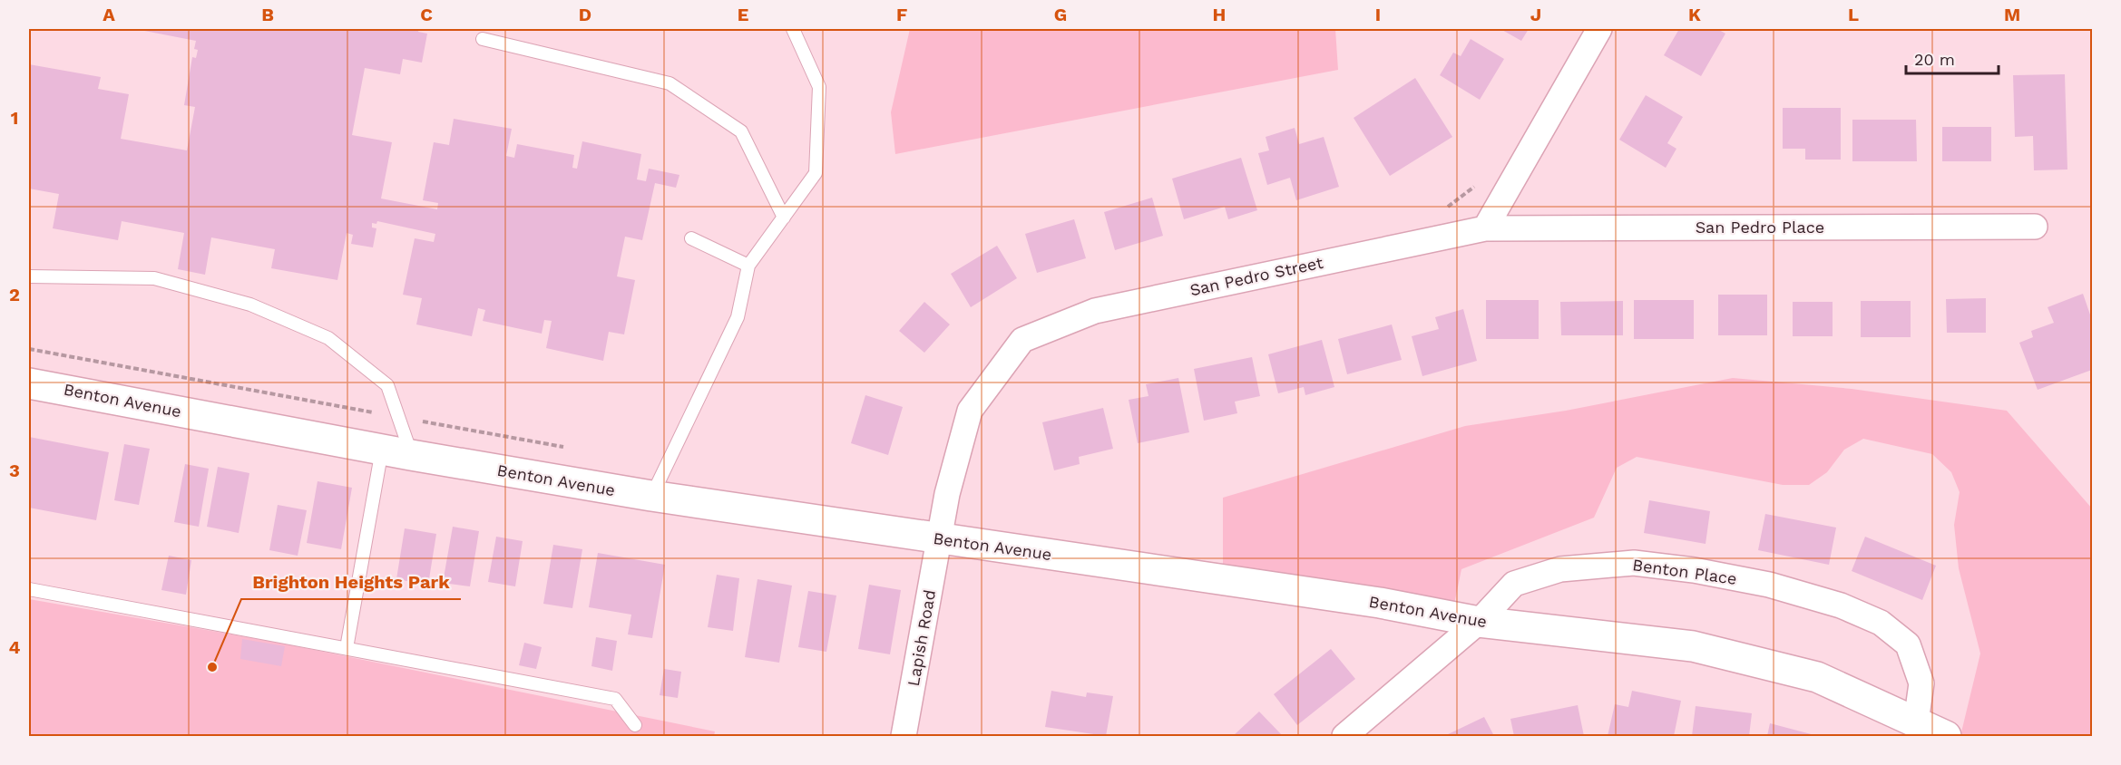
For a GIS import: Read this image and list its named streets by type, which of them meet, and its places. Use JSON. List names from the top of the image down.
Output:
{
  "streets": {
    "main road": ["Benton Avenue"],
    "street": [
      "San Pedro Place",
      "San Pedro Street",
      "Benton Place",
      "Lapish Road"
    ]
  },
  "crossings": [
    ["San Pedro Place", "San Pedro Street"],
    ["San Pedro Street", "Benton Avenue"],
    ["San Pedro Street", "Lapish Road"],
    ["Benton Avenue", "Benton Place"],
    ["Benton Avenue", "Lapish Road"]
  ],
  "places": ["Brighton Heights Park"],
  "scale_bar": "20 m",
  "grid": {
    "columns": [
      "A",
      "B",
      "C",
      "D",
      "E",
      "F",
      "G",
      "H",
      "I",
      "J",
      "K",
      "L",
      "M"
    ],
    "rows": [
      "1",
      "2",
      "3",
      "4"
    ]
  }
}
